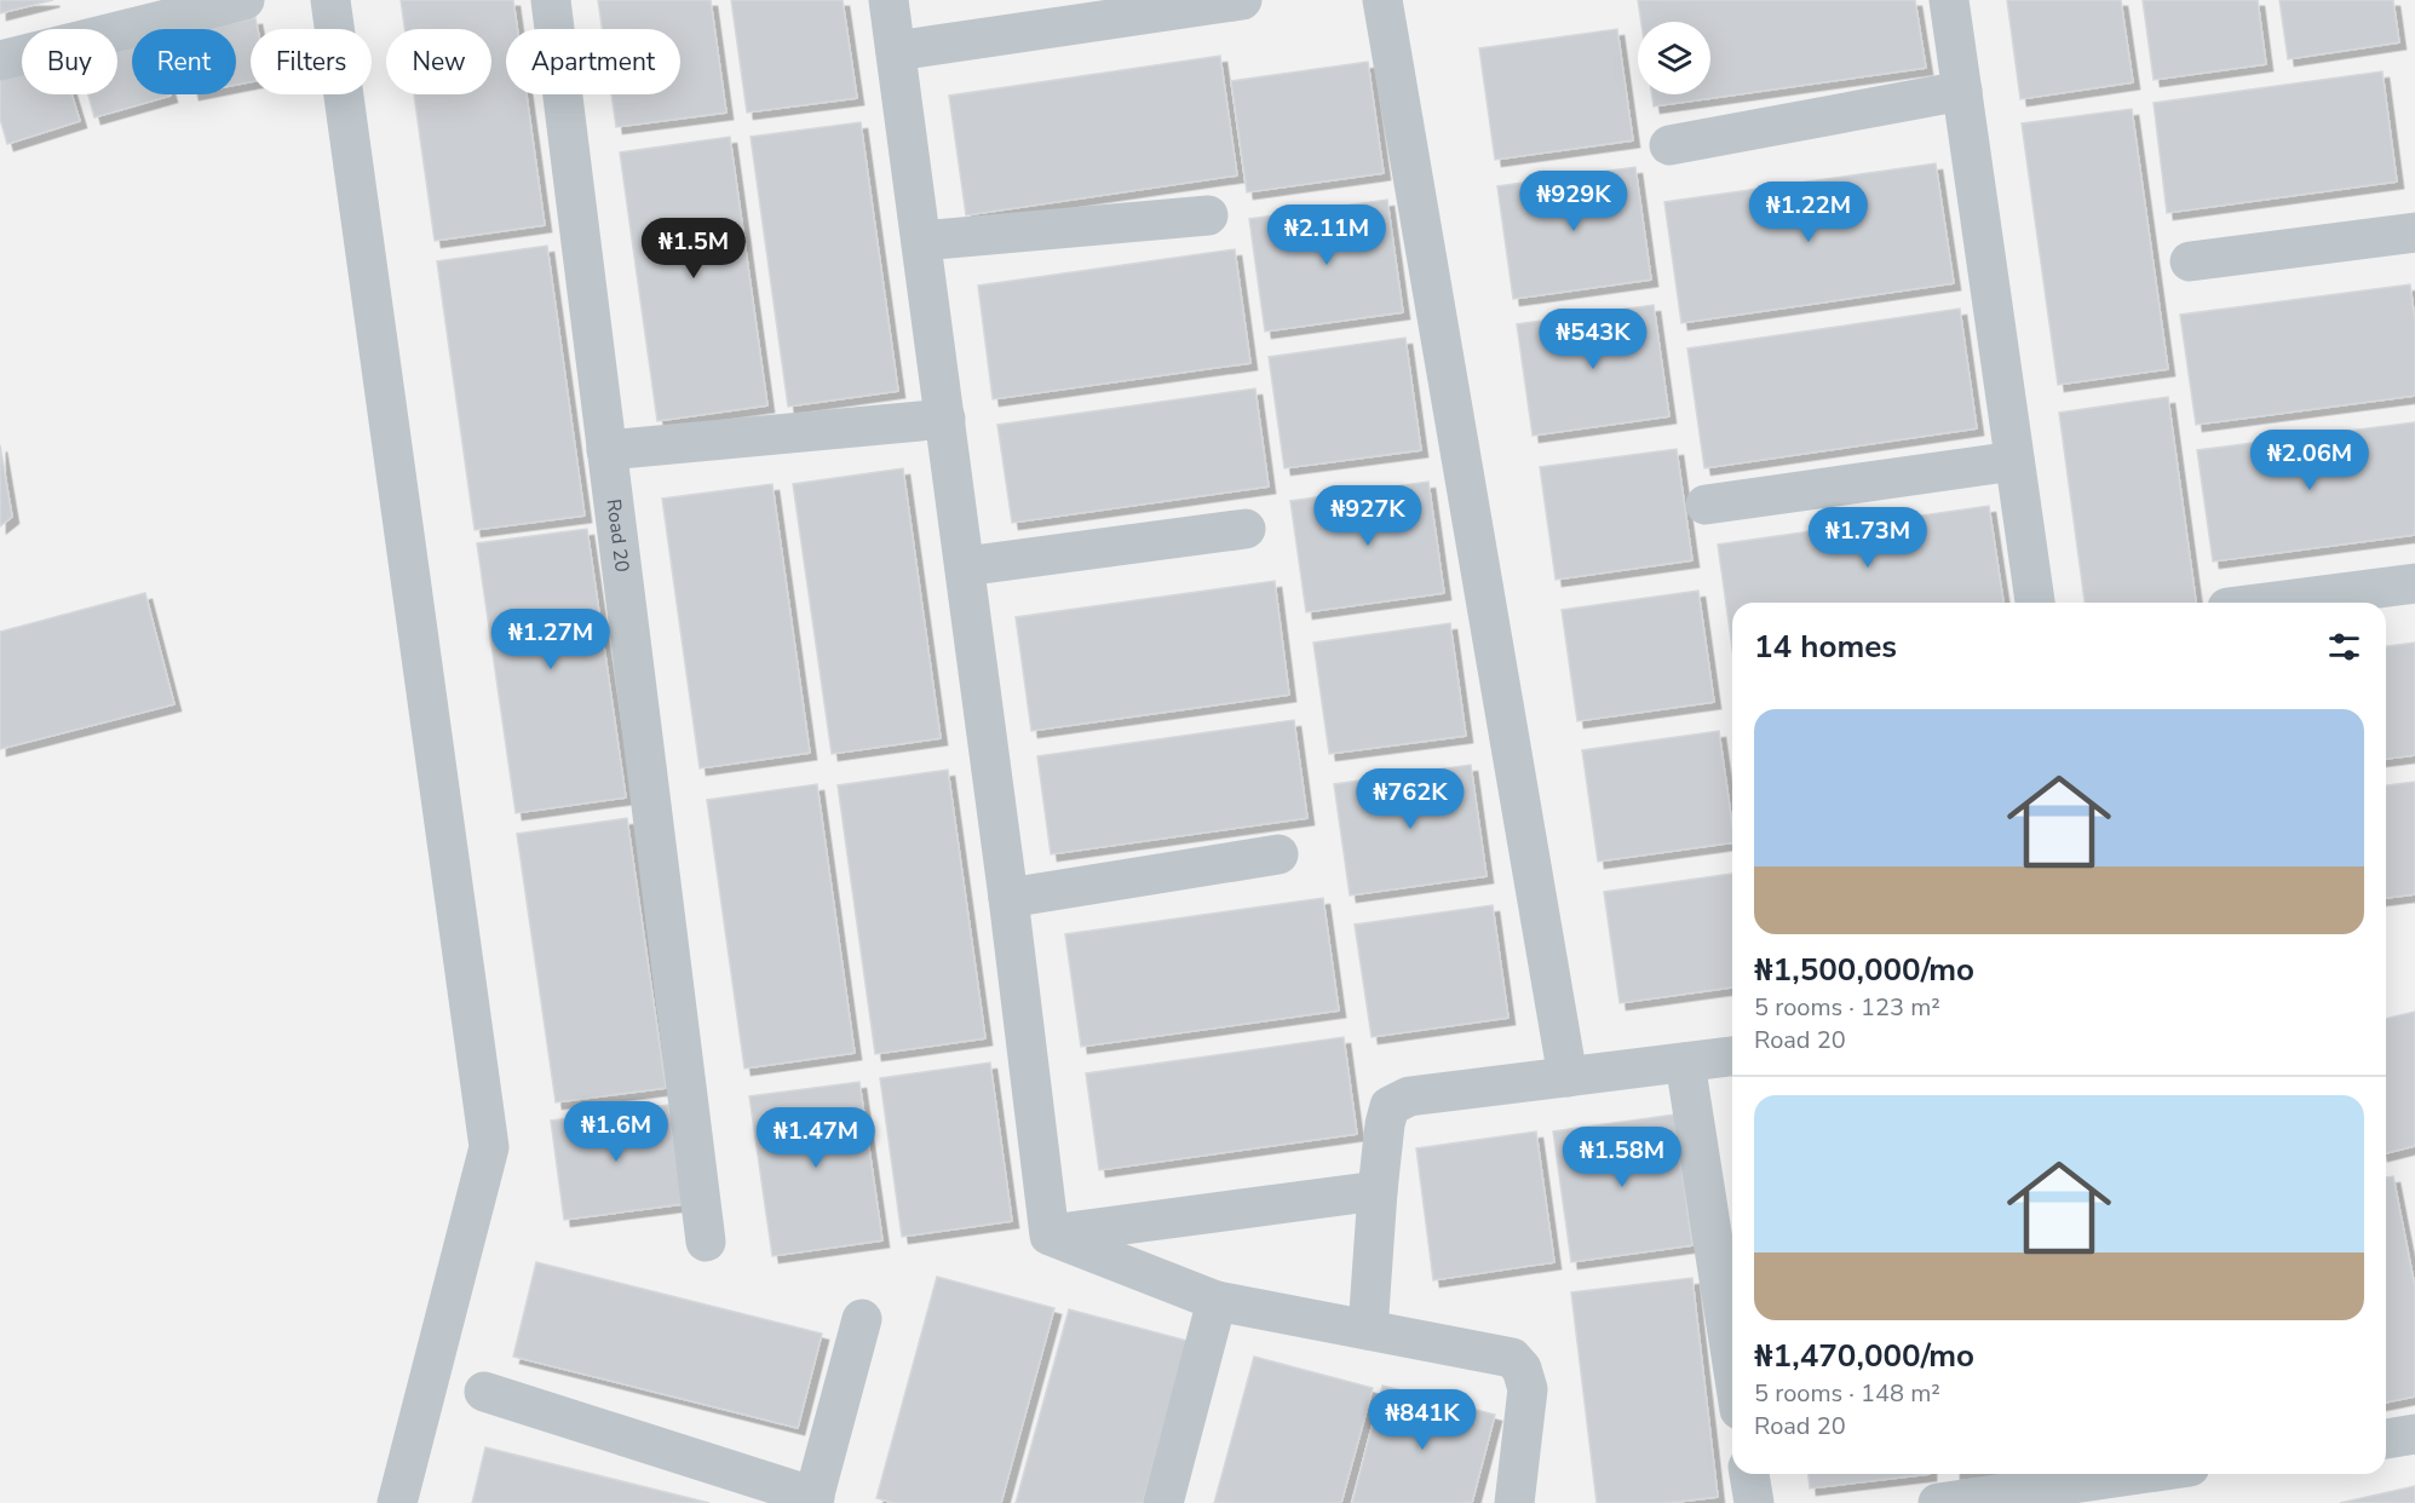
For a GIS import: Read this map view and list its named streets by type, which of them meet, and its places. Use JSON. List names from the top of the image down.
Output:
{
  "streets": {
    "street": ["Road 20"]
  },
  "page": {
    "chip": [
      "Buy",
      "Rent",
      "Filters",
      "New",
      "Apartment"
    ],
    "price": [
      "₦929K",
      "₦1.22M",
      "₦2.11M",
      "₦1.5M",
      "₦543K",
      "₦2.06M",
      "₦927K",
      "₦1.73M",
      "₦1.27M",
      "₦762K",
      "₦1.6M",
      "₦1.47M",
      "₦1.58M",
      "₦841K"
    ],
    "heading": "14 homes",
    "list": [
      {
        "name": "₦1,500,000/mo",
        "note": "5 rooms · 123 m² · Road 20"
      },
      {
        "name": "₦1,470,000/mo",
        "note": "5 rooms · 148 m² · Road 20"
      }
    ]
  }
}
